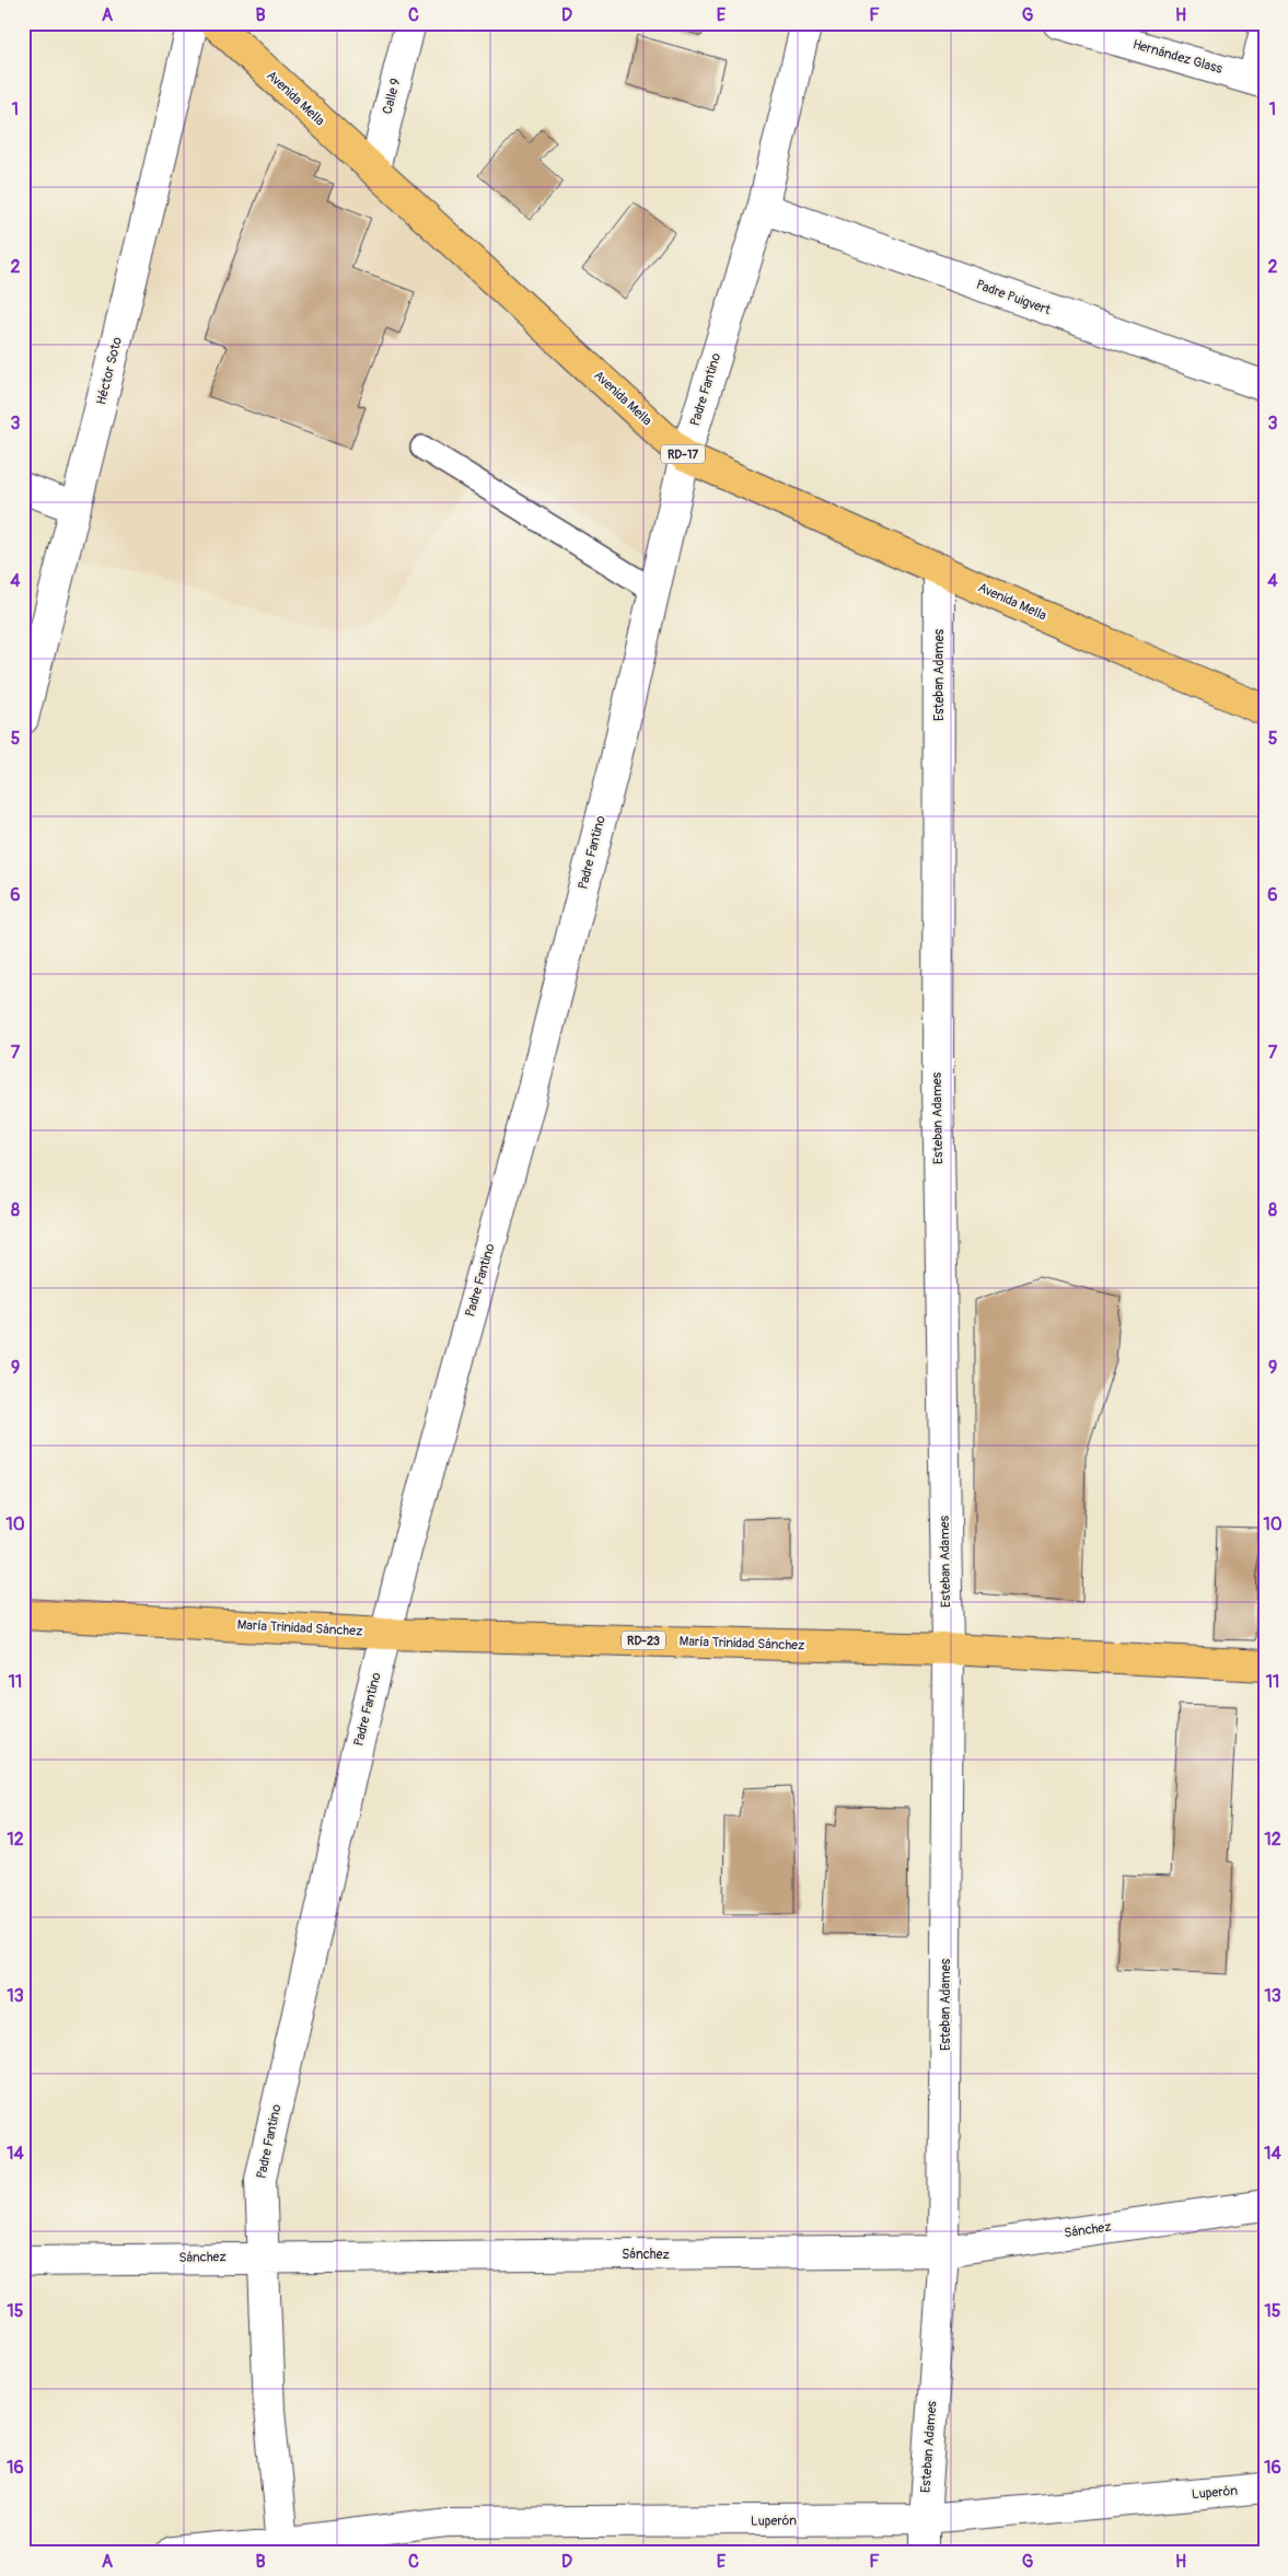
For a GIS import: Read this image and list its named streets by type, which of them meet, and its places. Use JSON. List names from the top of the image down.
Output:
{
  "streets": {
    "main road": [
      "Avenida Mella",
      "RD-17",
      "María Trinidad Sánchez",
      "RD-23"
    ],
    "street": [
      "Hernández Glass",
      "Calle 9",
      "Padre Puigvert",
      "Héctor Soto",
      "Padre Fantino",
      "Esteban Adames",
      "Sánchez",
      "Luperón"
    ]
  },
  "crossings": [
    ["Calle 9", "Avenida Mella"],
    ["Avenida Mella", "Padre Fantino"],
    ["Avenida Mella", "Esteban Adames"],
    ["Padre Puigvert", "Padre Fantino"],
    ["Padre Fantino", "María Trinidad Sánchez"],
    ["Padre Fantino", "Sánchez"],
    ["Padre Fantino", "Luperón"],
    ["Esteban Adames", "María Trinidad Sánchez"],
    ["Esteban Adames", "Sánchez"],
    ["Esteban Adames", "Luperón"]
  ],
  "grid": {
    "columns": [
      "A",
      "B",
      "C",
      "D",
      "E",
      "F",
      "G",
      "H"
    ],
    "rows": [
      "1",
      "2",
      "3",
      "4",
      "5",
      "6",
      "7",
      "8",
      "9",
      "10",
      "11",
      "12",
      "13",
      "14",
      "15",
      "16"
    ]
  }
}
